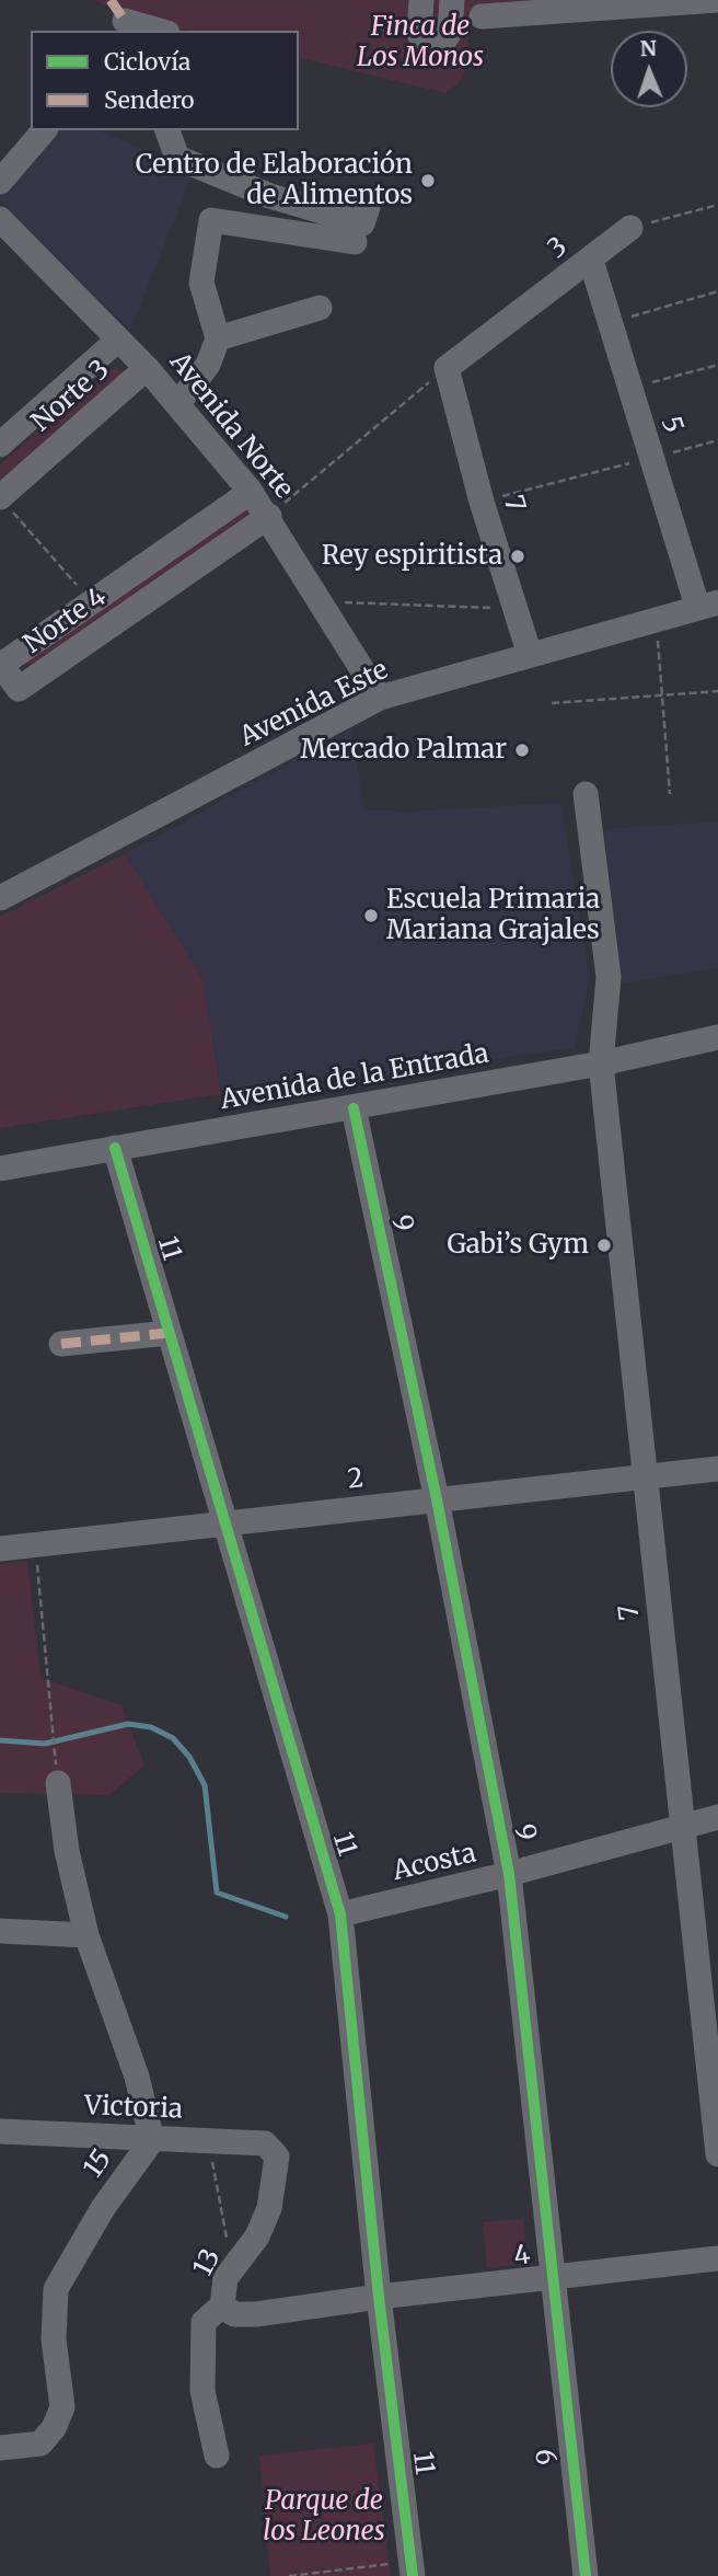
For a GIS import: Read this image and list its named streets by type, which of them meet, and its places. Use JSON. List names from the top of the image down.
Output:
{
  "streets": {
    "street": [
      "3",
      "Norte 3",
      "5",
      "Avenida Norte",
      "7",
      "Norte 4",
      "Avenida Este",
      "Avenida de la Entrada",
      "9",
      "11",
      "2",
      "Acosta",
      "Victoria",
      "15",
      "4",
      "13"
    ]
  },
  "crossings": [
    ["3", "5"],
    ["3", "7"],
    ["Norte 3", "Avenida Norte"],
    ["5", "Avenida Este"],
    ["Avenida Norte", "Norte 4"],
    ["Avenida Norte", "Avenida Este"],
    ["7", "Avenida Este"],
    ["7", "Avenida de la Entrada"],
    ["7", "2"],
    ["7", "Acosta"],
    ["Avenida de la Entrada", "9"],
    ["Avenida de la Entrada", "11"],
    ["9", "2"],
    ["9", "Acosta"],
    ["9", "4"],
    ["11", "2"],
    ["11", "Acosta"],
    ["11", "4"],
    ["Victoria", "15"],
    ["Victoria", "13"],
    ["4", "13"]
  ],
  "parks": ["Finca de Los Monos", "Parque de los Leones"],
  "places": [
    "Centro de Elaboración de Alimentos",
    "Rey espiritista",
    "Mercado Palmar",
    "Escuela Primaria Mariana Grajales",
    "Gabi’s Gym"
  ],
  "legend": ["Ciclovía", "Sendero"],
  "north": "top"
}
